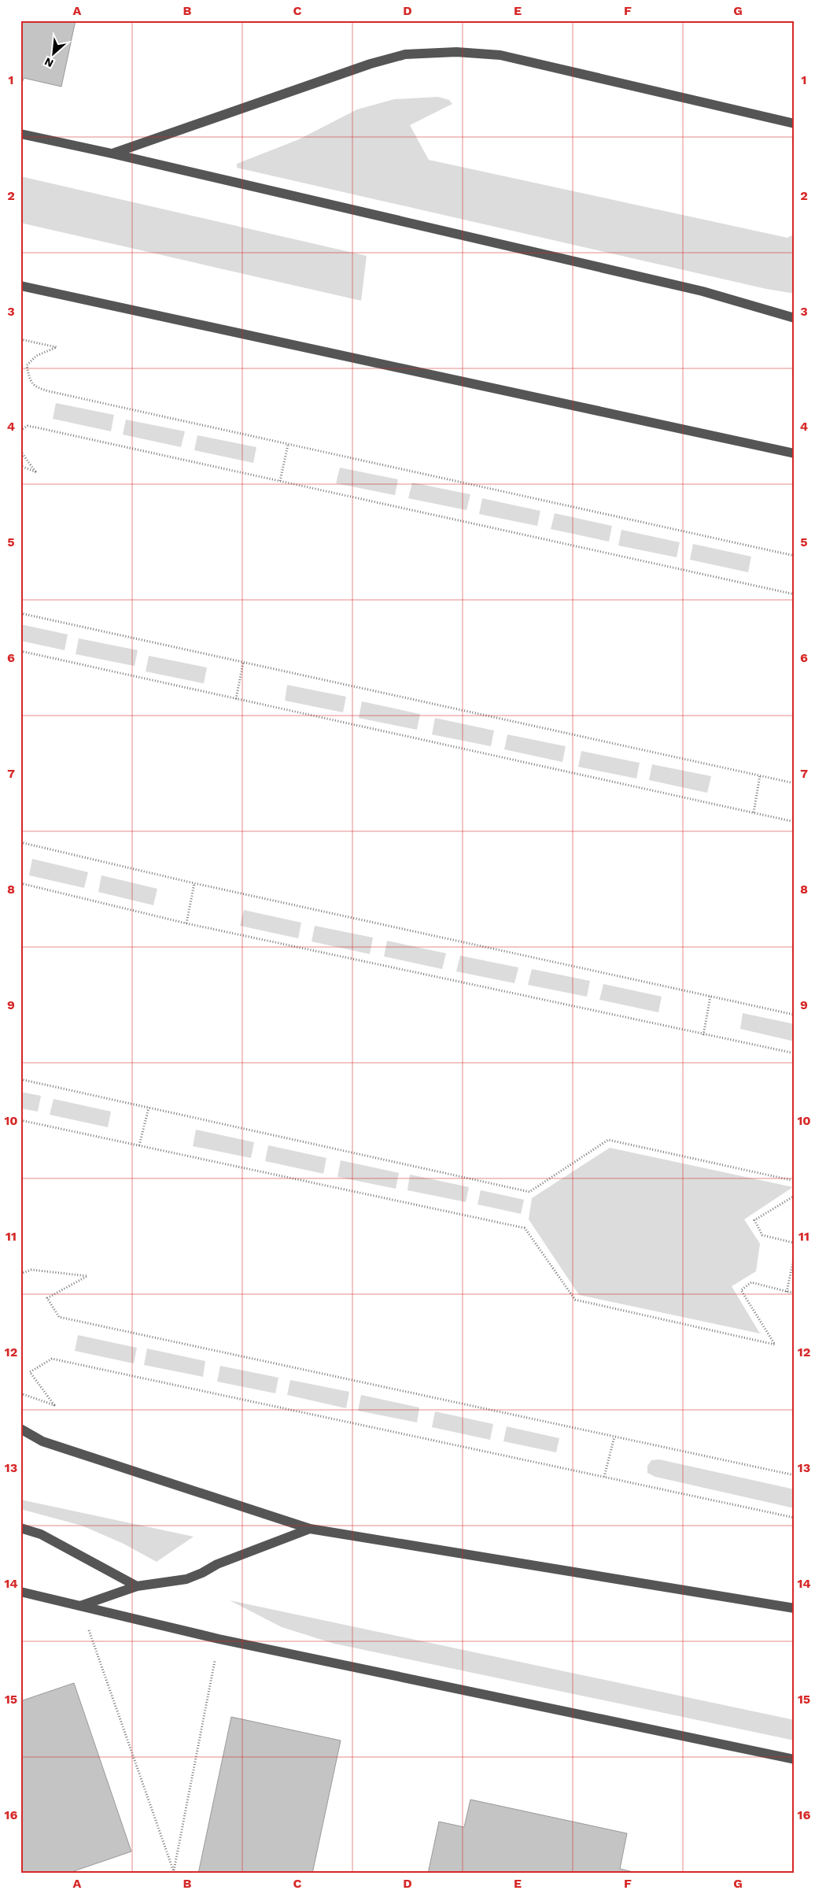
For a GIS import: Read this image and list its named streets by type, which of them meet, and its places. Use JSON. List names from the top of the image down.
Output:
{
  "north": "bottom left",
  "grid": {
    "columns": [
      "A",
      "B",
      "C",
      "D",
      "E",
      "F",
      "G"
    ],
    "rows": [
      "1",
      "2",
      "3",
      "4",
      "5",
      "6",
      "7",
      "8",
      "9",
      "10",
      "11",
      "12",
      "13",
      "14",
      "15",
      "16"
    ]
  }
}
